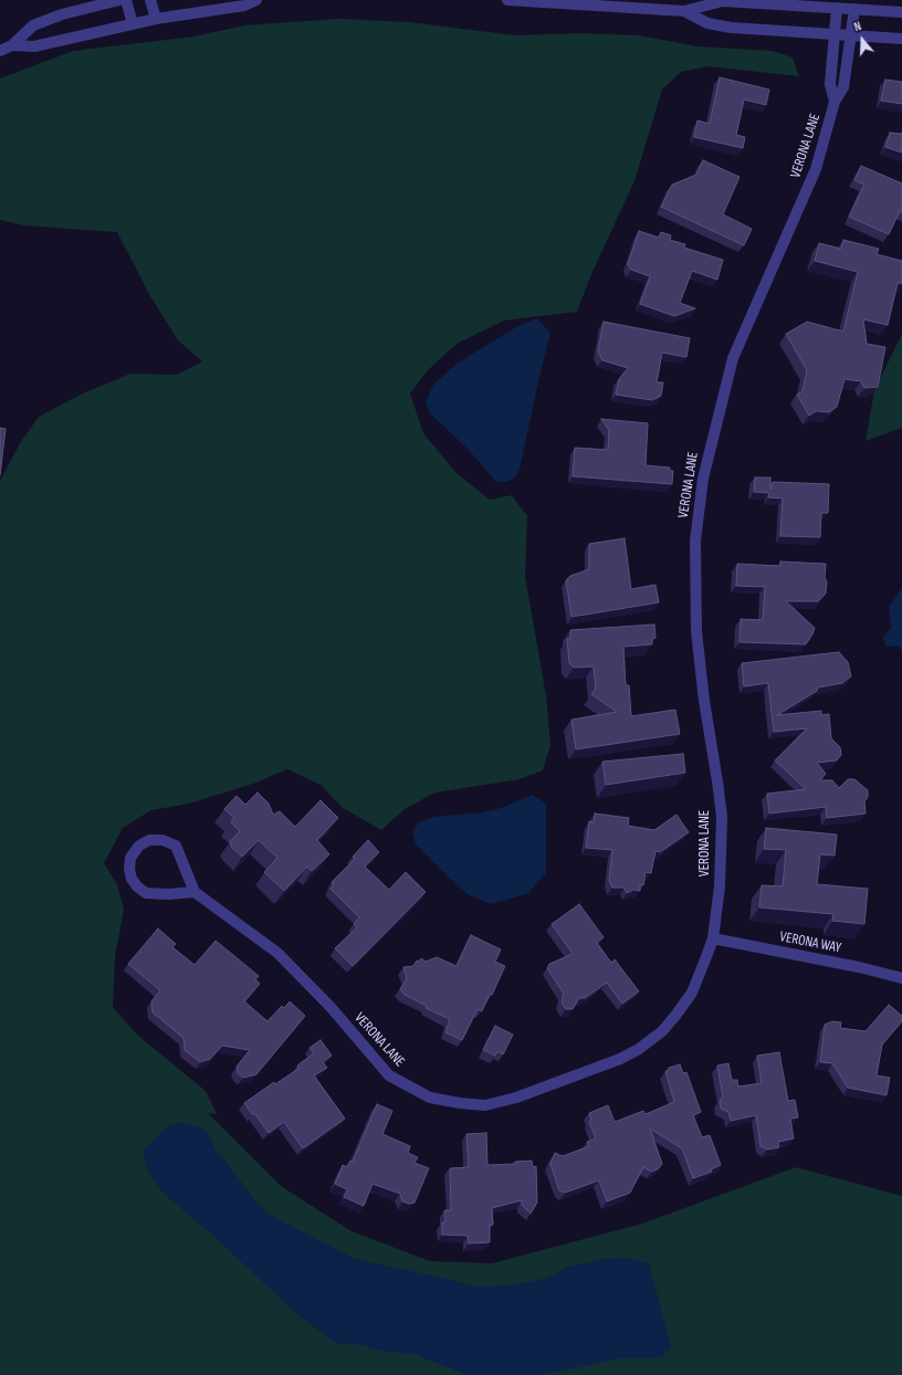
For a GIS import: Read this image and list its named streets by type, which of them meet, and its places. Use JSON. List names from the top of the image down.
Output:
{
  "streets": {
    "street": ["VERONA LANE", "VERONA WAY"]
  },
  "crossings": [
    ["VERONA LANE", "VERONA WAY"]
  ],
  "north": "top"
}
